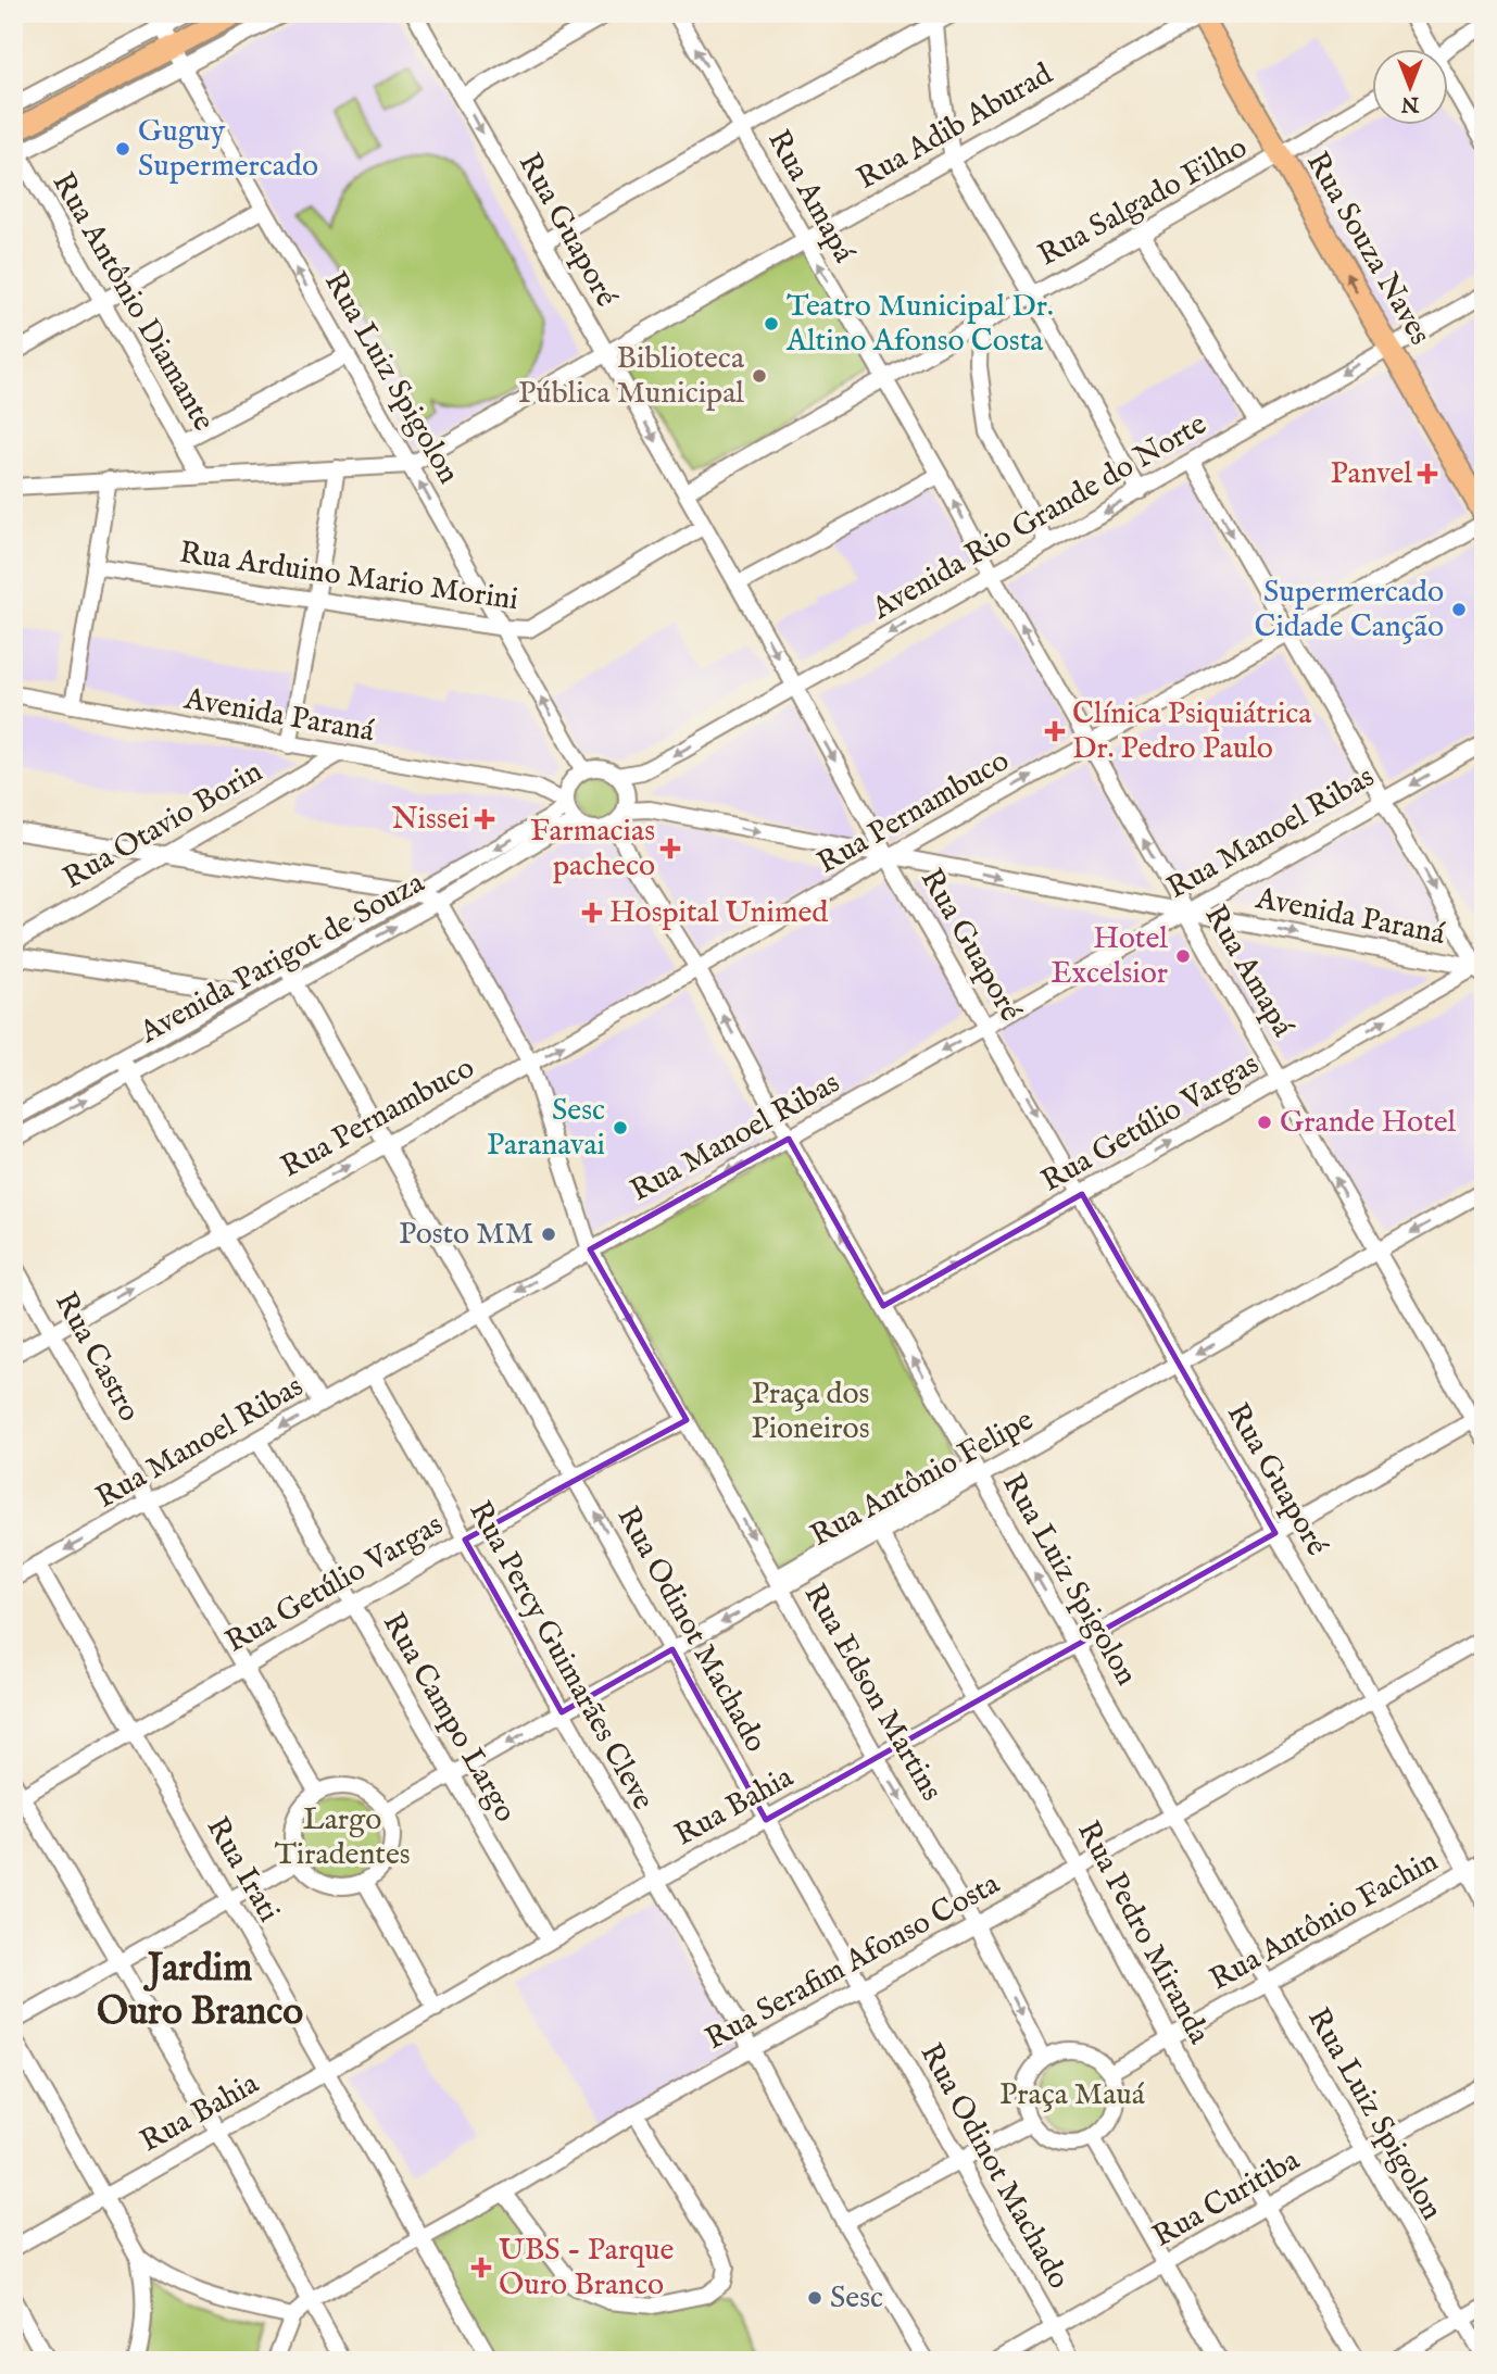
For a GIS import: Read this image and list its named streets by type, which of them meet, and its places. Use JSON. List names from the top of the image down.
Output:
{
  "streets": {
    "main road": ["Rua Souza Naves"],
    "street": [
      "Rua Adib Aburad",
      "Rua Amapá",
      "Rua Salgado Filho",
      "Rua Guaporé",
      "Rua Antônio Diamante",
      "Rua Luiz Spigolon",
      "Avenida Rio Grande do Norte",
      "Rua Arduino Mario Morini",
      "Avenida Paraná",
      "Rua Pernambuco",
      "Rua Otavio Borin",
      "Rua Manoel Ribas",
      "Avenida Parigot de Souza",
      "Rua Getúlio Vargas",
      "Rua Castro",
      "Rua Antônio Felipe",
      "Rua Odinot Machado",
      "Rua Percy Guimarães Cleve",
      "Rua Edson Martins",
      "Rua Campo Largo",
      "Rua Bahia",
      "Rua Irati",
      "Rua Antônio Fachin",
      "Rua Pedro Miranda",
      "Rua Serafim Afonso Costa",
      "Rua Curitiba"
    ]
  },
  "crossings": [
    ["Rua Adib Aburad", "Rua Amapá"],
    ["Rua Adib Aburad", "Rua Guaporé"],
    ["Rua Adib Aburad", "Rua Souza Naves"],
    ["Rua Adib Aburad", "Rua Luiz Spigolon"],
    ["Rua Amapá", "Rua Salgado Filho"],
    ["Rua Amapá", "Avenida Rio Grande do Norte"],
    ["Rua Amapá", "Avenida Paraná"],
    ["Rua Amapá", "Rua Pernambuco"],
    ["Rua Amapá", "Rua Manoel Ribas"],
    ["Rua Amapá", "Rua Getúlio Vargas"],
    ["Rua Amapá", "Rua Antônio Felipe"],
    ["Rua Amapá", "Rua Bahia"],
    ["Rua Salgado Filho", "Rua Guaporé"],
    ["Rua Salgado Filho", "Rua Souza Naves"],
    ["Rua Guaporé", "Avenida Rio Grande do Norte"],
    ["Rua Guaporé", "Rua Arduino Mario Morini"],
    ["Rua Guaporé", "Avenida Paraná"],
    ["Rua Guaporé", "Rua Pernambuco"],
    ["Rua Guaporé", "Rua Manoel Ribas"],
    ["Rua Guaporé", "Rua Getúlio Vargas"],
    ["Rua Guaporé", "Rua Antônio Felipe"],
    ["Rua Guaporé", "Rua Bahia"],
    ["Rua Guaporé", "Rua Antônio Fachin"],
    ["Rua Guaporé", "Rua Serafim Afonso Costa"],
    ["Rua Souza Naves", "Avenida Rio Grande do Norte"],
    ["Rua Luiz Spigolon", "Avenida Rio Grande do Norte"],
    ["Rua Luiz Spigolon", "Rua Arduino Mario Morini"],
    ["Rua Luiz Spigolon", "Avenida Paraná"],
    ["Rua Luiz Spigolon", "Rua Pernambuco"],
    ["Rua Luiz Spigolon", "Rua Manoel Ribas"],
    ["Rua Luiz Spigolon", "Avenida Parigot de Souza"],
    ["Rua Luiz Spigolon", "Rua Getúlio Vargas"],
    ["Rua Luiz Spigolon", "Rua Antônio Felipe"],
    ["Rua Luiz Spigolon", "Rua Bahia"],
    ["Rua Luiz Spigolon", "Rua Antônio Fachin"],
    ["Rua Luiz Spigolon", "Rua Serafim Afonso Costa"],
    ["Rua Luiz Spigolon", "Rua Curitiba"],
    ["Avenida Rio Grande do Norte", "Avenida Paraná"],
    ["Avenida Rio Grande do Norte", "Avenida Parigot de Souza"],
    ["Avenida Paraná", "Rua Pernambuco"],
    ["Avenida Paraná", "Rua Otavio Borin"],
    ["Avenida Paraná", "Rua Manoel Ribas"],
    ["Avenida Paraná", "Avenida Parigot de Souza"],
    ["Avenida Paraná", "Rua Getúlio Vargas"],
    ["Rua Pernambuco", "Rua Castro"],
    ["Rua Pernambuco", "Rua Odinot Machado"],
    ["Rua Pernambuco", "Rua Edson Martins"],
    ["Rua Manoel Ribas", "Rua Castro"],
    ["Rua Manoel Ribas", "Rua Odinot Machado"],
    ["Rua Manoel Ribas", "Rua Percy Guimarães Cleve"],
    ["Rua Manoel Ribas", "Rua Edson Martins"],
    ["Rua Manoel Ribas", "Rua Campo Largo"],
    ["Rua Manoel Ribas", "Rua Irati"],
    ["Avenida Parigot de Souza", "Rua Odinot Machado"],
    ["Avenida Parigot de Souza", "Rua Edson Martins"],
    ["Rua Getúlio Vargas", "Rua Castro"],
    ["Rua Getúlio Vargas", "Rua Odinot Machado"],
    ["Rua Getúlio Vargas", "Rua Percy Guimarães Cleve"],
    ["Rua Getúlio Vargas", "Rua Edson Martins"],
    ["Rua Getúlio Vargas", "Rua Campo Largo"],
    ["Rua Getúlio Vargas", "Rua Irati"],
    ["Rua Castro", "Rua Antônio Felipe"],
    ["Rua Antônio Felipe", "Rua Odinot Machado"],
    ["Rua Antônio Felipe", "Rua Percy Guimarães Cleve"],
    ["Rua Antônio Felipe", "Rua Edson Martins"],
    ["Rua Antônio Felipe", "Rua Campo Largo"],
    ["Rua Antônio Felipe", "Rua Pedro Miranda"],
    ["Rua Odinot Machado", "Rua Bahia"],
    ["Rua Odinot Machado", "Rua Serafim Afonso Costa"],
    ["Rua Odinot Machado", "Rua Curitiba"],
    ["Rua Percy Guimarães Cleve", "Rua Bahia"],
    ["Rua Percy Guimarães Cleve", "Rua Serafim Afonso Costa"],
    ["Rua Edson Martins", "Rua Bahia"],
    ["Rua Edson Martins", "Rua Antônio Fachin"],
    ["Rua Edson Martins", "Rua Serafim Afonso Costa"],
    ["Rua Campo Largo", "Rua Bahia"],
    ["Rua Bahia", "Rua Irati"],
    ["Rua Bahia", "Rua Pedro Miranda"],
    ["Rua Irati", "Rua Serafim Afonso Costa"],
    ["Rua Antônio Fachin", "Rua Pedro Miranda"],
    ["Rua Pedro Miranda", "Rua Serafim Afonso Costa"],
    ["Rua Pedro Miranda", "Rua Curitiba"]
  ],
  "one_way": [
    "Rua Amapá",
    "Rua Guaporé",
    "Rua Souza Naves",
    "Rua Luiz Spigolon",
    "Avenida Paraná",
    "Rua Pernambuco",
    "Rua Manoel Ribas",
    "Rua Getúlio Vargas",
    "Rua Antônio Felipe",
    "Rua Edson Martins"
  ],
  "districts": ["Jardim Ouro Branco"],
  "parks": ["Praça dos Pioneiros", "Largo Tiradentes", "Praça Mauá"],
  "places": {
    "other": [
      "Guguy Supermercado",
      "Teatro Municipal Dr. Altino Afonso Costa",
      "Biblioteca Pública Municipal",
      "Supermercado Cidade Canção",
      "Hotel Excelsior",
      "Grande Hotel",
      "Sesc Paranavai",
      "Posto MM",
      "Sesc"
    ],
    "health": [
      "Panvel",
      "Clínica Psiquiátrica Dr. Pedro Paulo",
      "Nissei",
      "Farmacias pacheco",
      "Hospital Unimed",
      "UBS - Parque Ouro Branco"
    ]
  },
  "north": "bottom"
}
